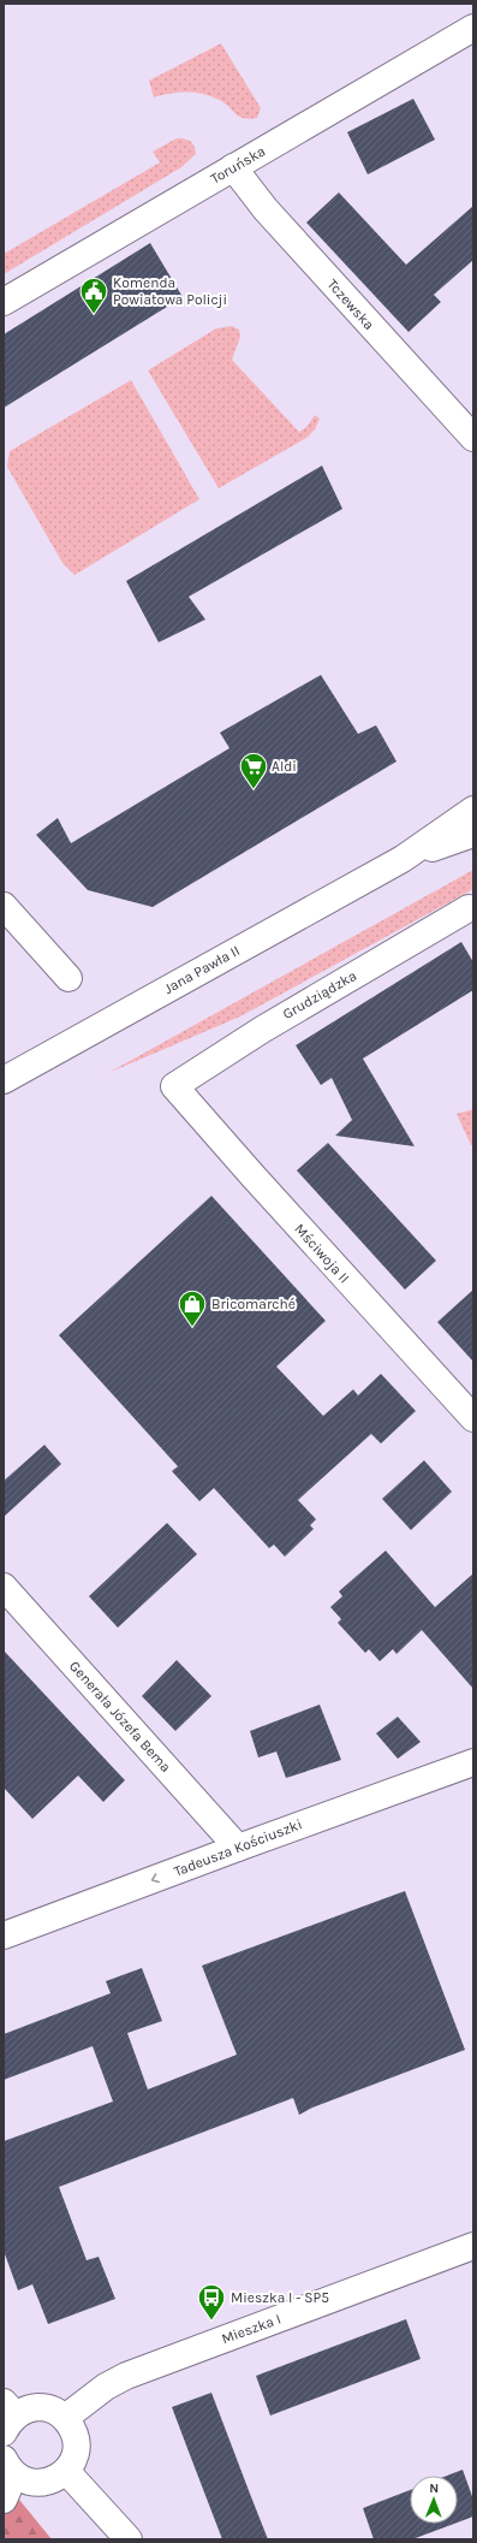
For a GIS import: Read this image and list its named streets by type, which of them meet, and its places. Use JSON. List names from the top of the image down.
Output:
{
  "streets": {
    "street": [
      "Toruńska",
      "Tczewska",
      "Jana Pawła II",
      "Grudziądzka",
      "Mściwoja II",
      "Generała Józefa Bema",
      "Tadeusza Kościuszki",
      "Mieszka I"
    ]
  },
  "crossings": [
    ["Toruńska", "Tczewska"],
    ["Grudziądzka", "Mściwoja II"],
    ["Generała Józefa Bema", "Tadeusza Kościuszki"]
  ],
  "one_way": ["Tadeusza Kościuszki"],
  "places": {
    "public building": ["Komenda Powiatowa Policji"],
    "supermarket": ["Aldi"],
    "shop": ["Bricomarché"],
    "bus stop": ["Mieszka I - SP5"]
  },
  "north": "top"
}
